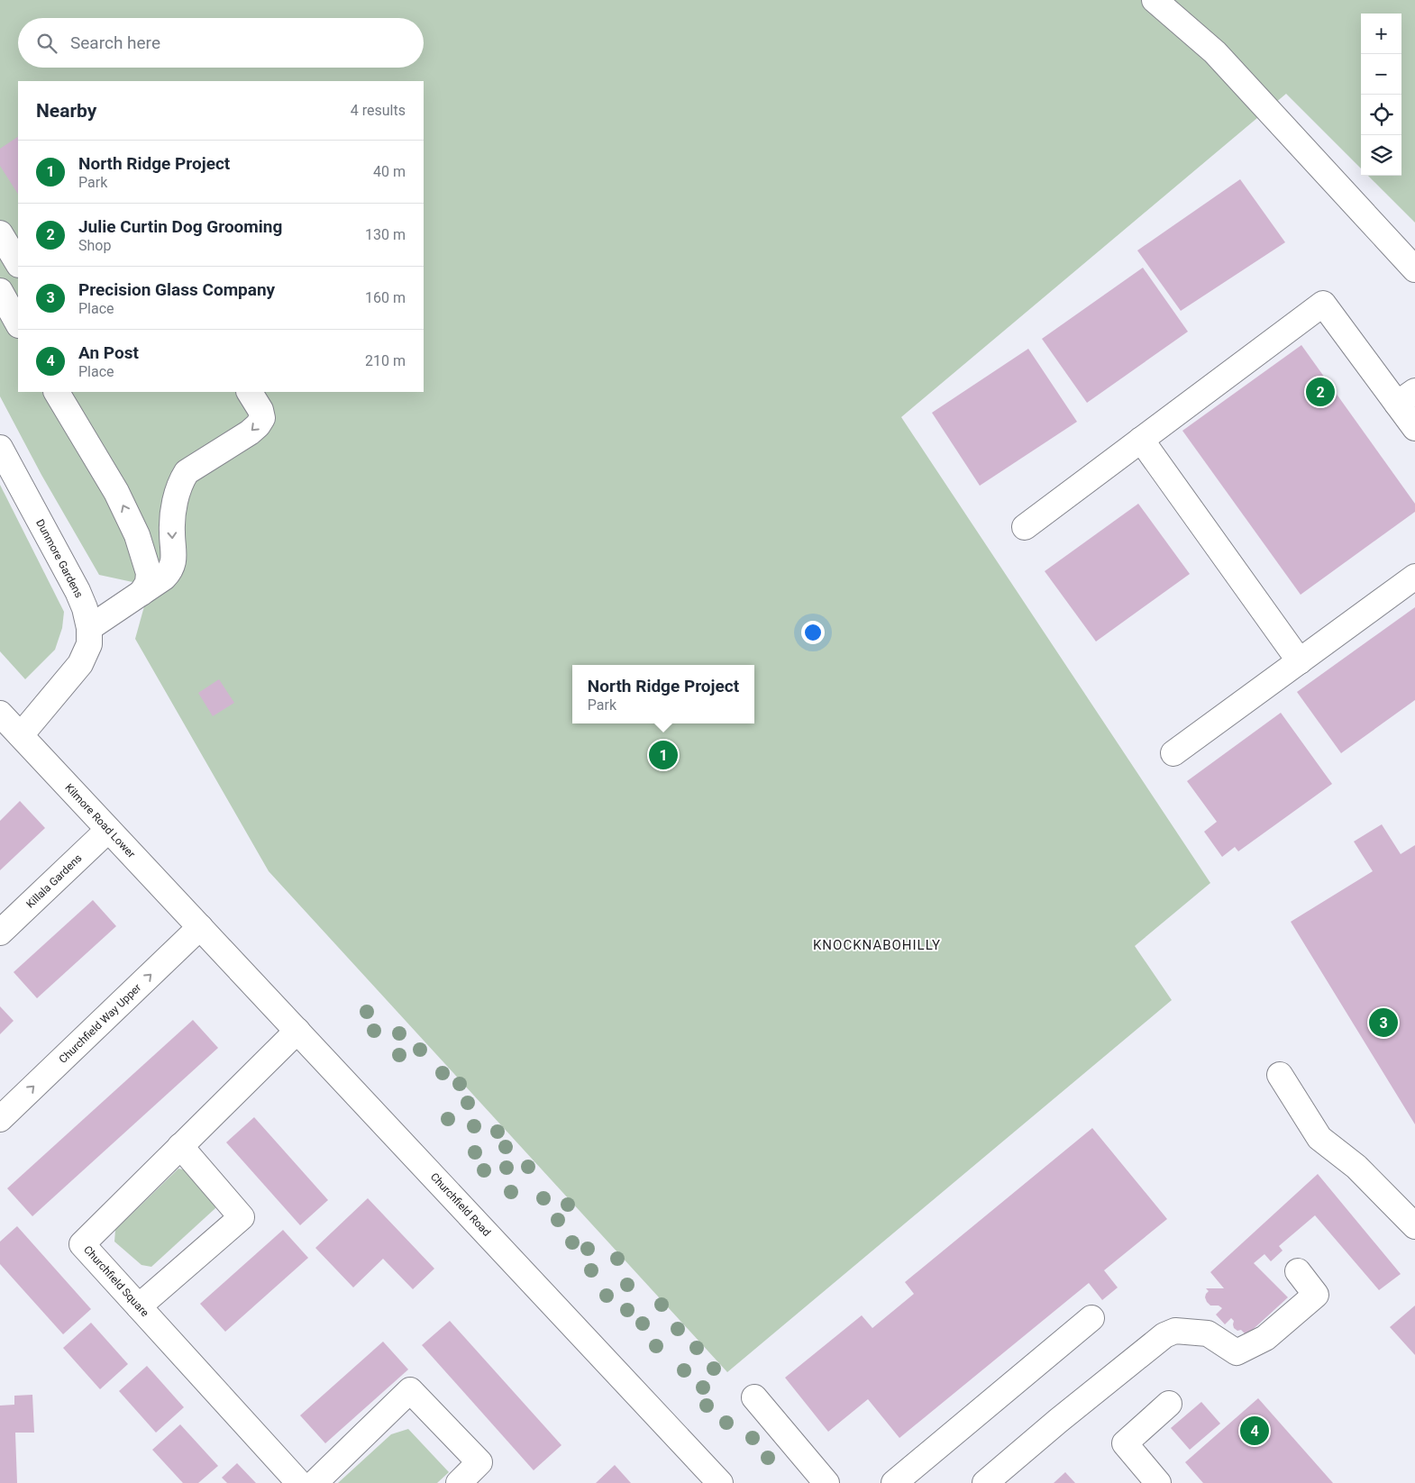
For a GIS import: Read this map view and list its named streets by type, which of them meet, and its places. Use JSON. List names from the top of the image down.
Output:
{
  "streets": {
    "street": [
      "Dunmore Gardens",
      "Kilmore Road Lower",
      "Killala Gardens",
      "Churchfield Way Upper",
      "Churchfield Road",
      "Churchfield Square"
    ]
  },
  "crossings": [
    ["Dunmore Gardens", "Kilmore Road Lower"],
    ["Kilmore Road Lower", "Killala Gardens"],
    ["Kilmore Road Lower", "Churchfield Way Upper"],
    ["Kilmore Road Lower", "Churchfield Road"],
    ["Churchfield Way Upper", "Churchfield Road"],
    ["Churchfield Road", "Churchfield Square"]
  ],
  "one_way": ["Churchfield Way Upper"],
  "districts": ["KNOCKNABOHILLY"],
  "page": {
    "map_buttons": ["+", "−"],
    "search": "Search here",
    "heading": ["Nearby", "4 results"],
    "list": [
      {
        "mark": "1",
        "name": "North Ridge Project",
        "note": "Park",
        "value": "40 m"
      },
      {
        "mark": "2",
        "name": "Julie Curtin Dog Grooming",
        "note": "Shop",
        "value": "130 m"
      },
      {
        "mark": "3",
        "name": "Precision Glass Company",
        "note": "Place",
        "value": "160 m"
      },
      {
        "mark": "4",
        "name": "An Post",
        "note": "Place",
        "value": "210 m"
      }
    ],
    "pins": [
      "2",
      "1",
      "3",
      "4"
    ],
    "popup": ["North Ridge Project", "Park"]
  }
}
